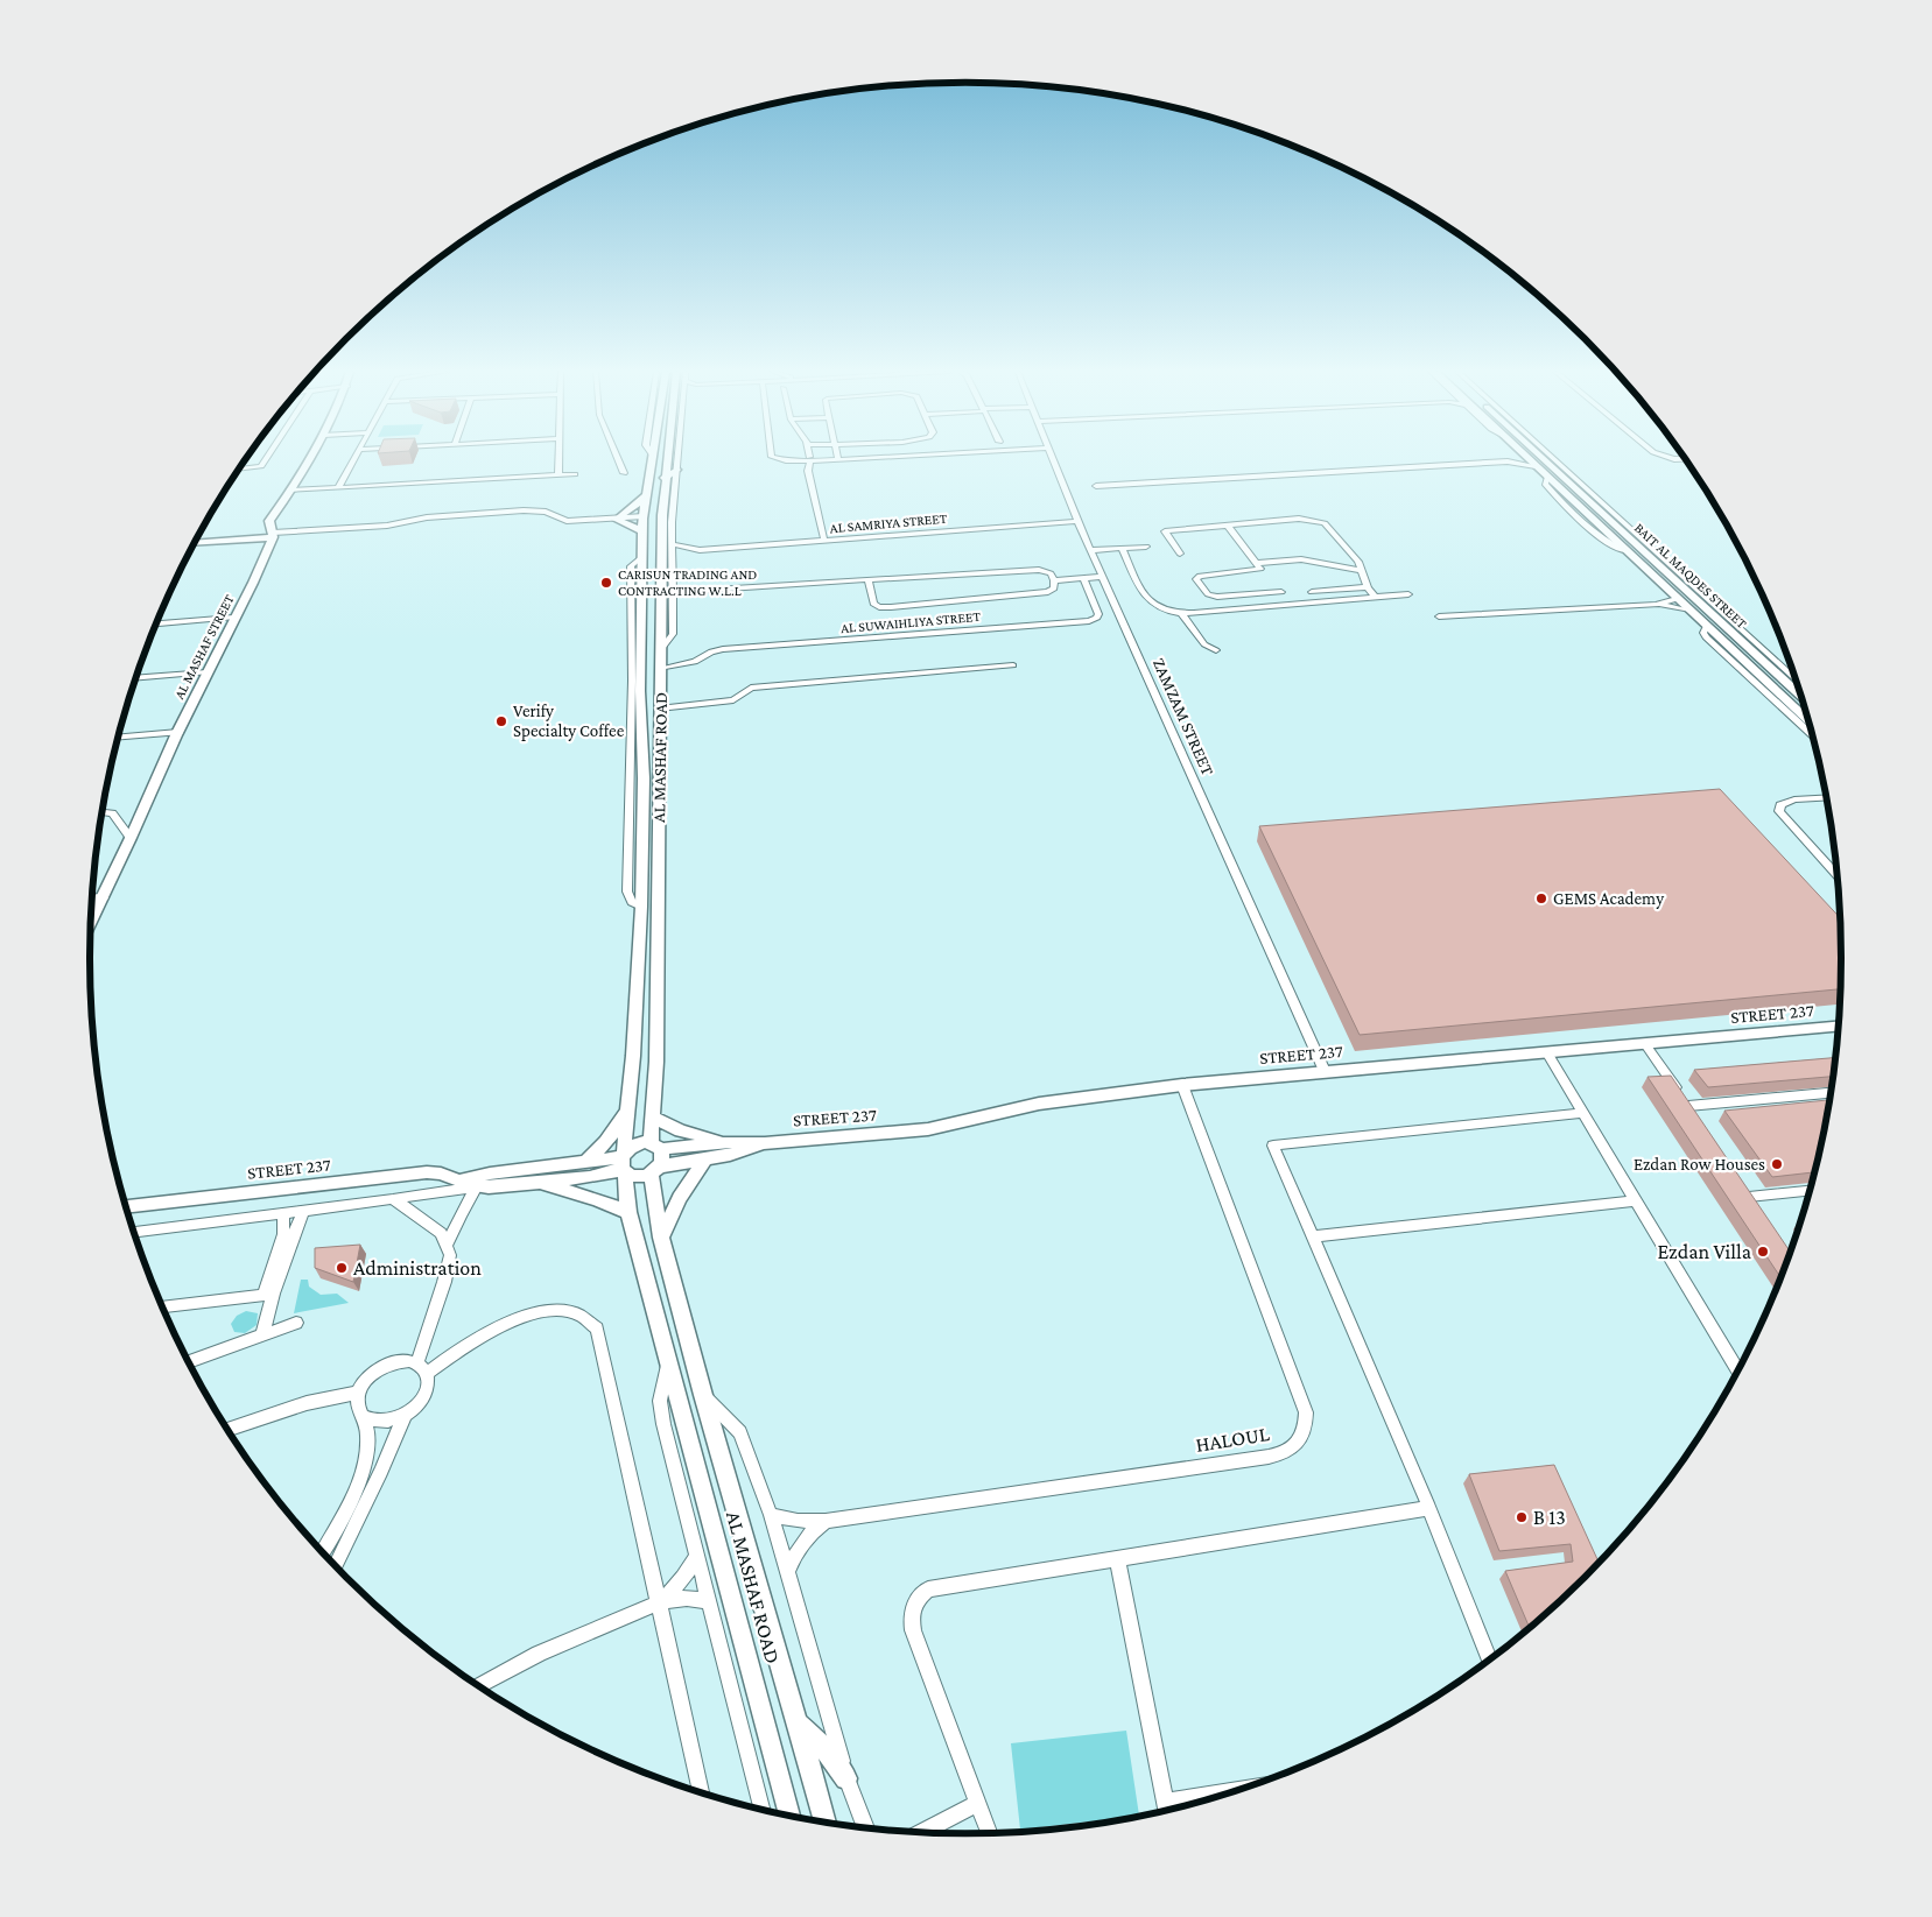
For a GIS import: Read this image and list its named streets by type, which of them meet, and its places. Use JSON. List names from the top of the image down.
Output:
{
  "streets": {
    "street": [
      "AL SAMRIYA STREET",
      "BAIT AL MAQDES STREET",
      "AL SUWAIHLIYA STREET",
      "AL MASHAF STREET",
      "ZAMZAM STREET",
      "AL MASHAF ROAD",
      "STREET 237",
      "HALOUL"
    ]
  },
  "crossings": [
    ["AL SAMRIYA STREET", "ZAMZAM STREET"],
    ["AL SUWAIHLIYA STREET", "AL MASHAF ROAD"],
    ["ZAMZAM STREET", "STREET 237"],
    ["AL MASHAF ROAD", "STREET 237"],
    ["AL MASHAF ROAD", "HALOUL"],
    ["STREET 237", "HALOUL"]
  ],
  "places": [
    "CARISUN TRADING AND CONTRACTING W.L.L",
    "Verify Specialty Coffee",
    "GEMS Academy",
    "Ezdan Row Houses",
    "Ezdan Villa",
    "Administration",
    "B 13"
  ]
}
